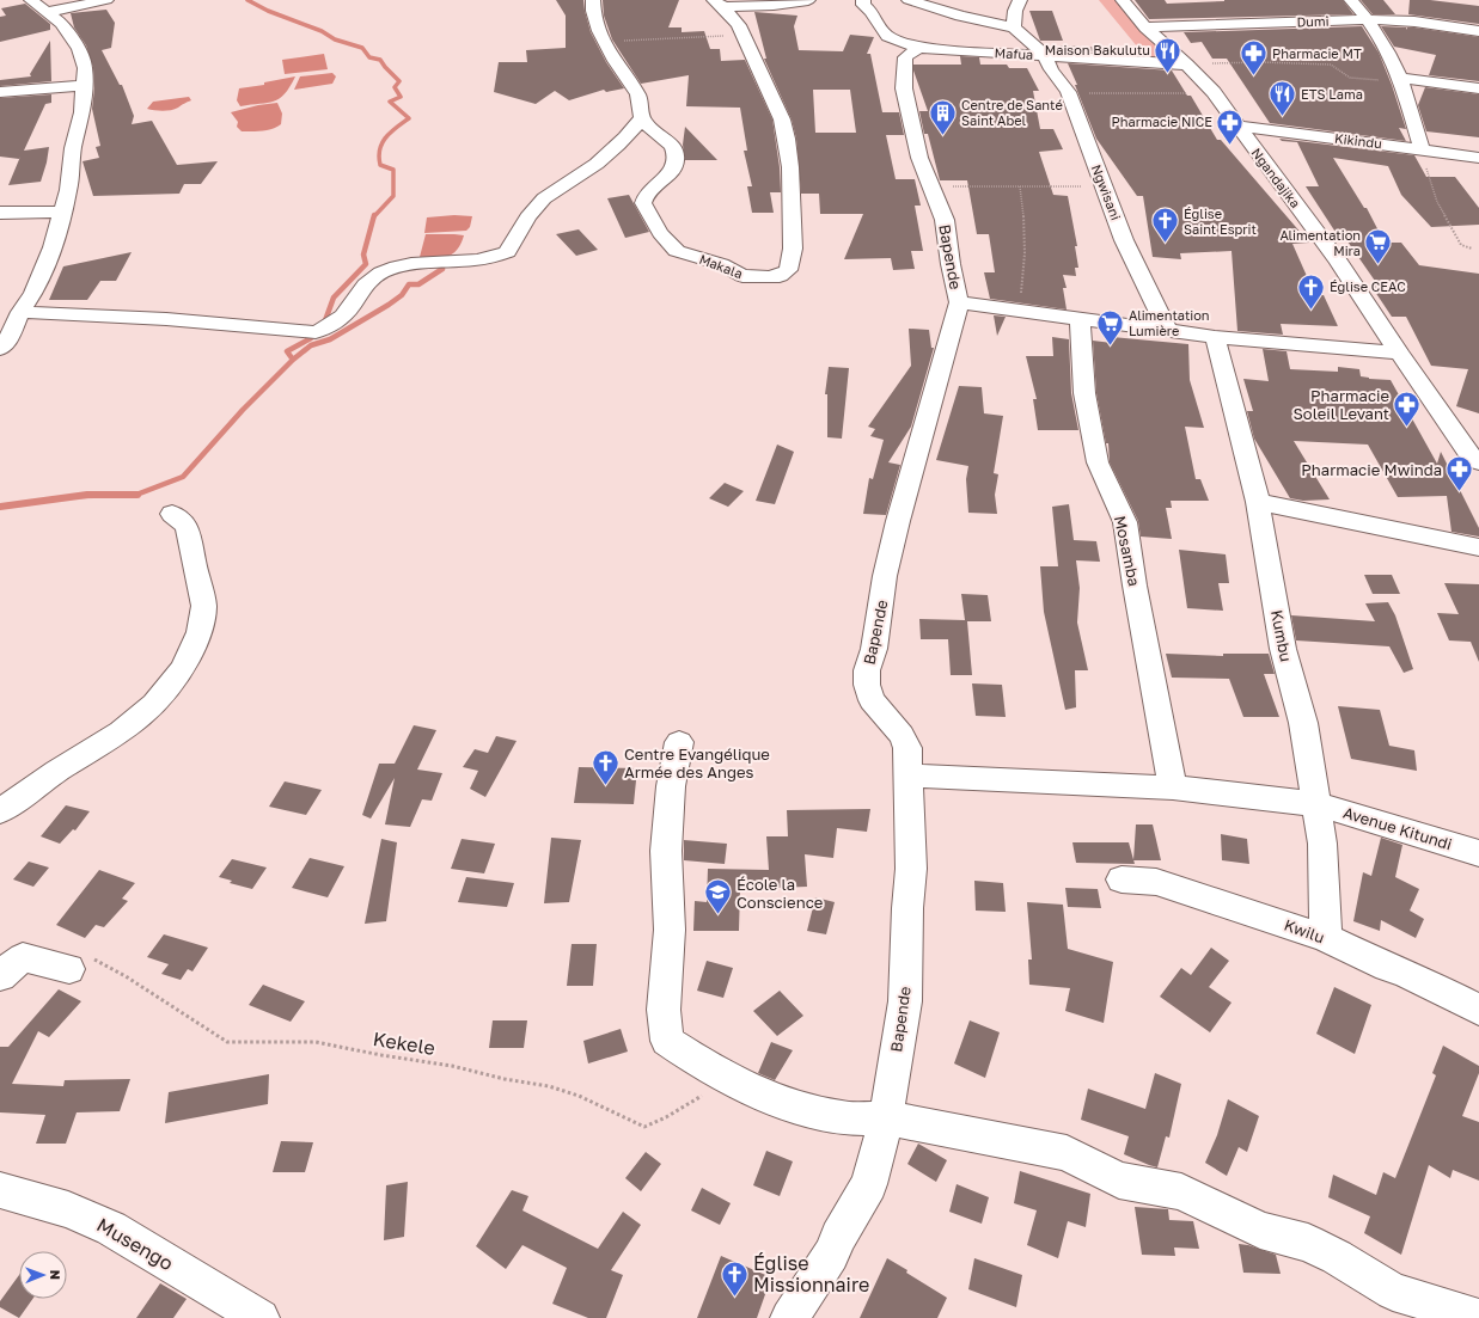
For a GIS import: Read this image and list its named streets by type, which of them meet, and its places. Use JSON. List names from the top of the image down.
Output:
{
  "streets": {
    "street": [
      "Dumi",
      "Mafua",
      "Kikindu",
      "Ngandajika",
      "Ngwisani",
      "Bapende",
      "Makala",
      "Mosamba",
      "Kumbu",
      "Avenue Kitundi",
      "Kwilu",
      "Musengo"
    ],
    "path": ["Kekele"]
  },
  "crossings": [
    ["Dumi", "Ngandajika"],
    ["Mafua", "Ngandajika"],
    ["Mafua", "Ngwisani"],
    ["Mafua", "Bapende"],
    ["Kikindu", "Ngandajika"],
    ["Bapende", "Avenue Kitundi"],
    ["Mosamba", "Avenue Kitundi"],
    ["Kumbu", "Avenue Kitundi"],
    ["Kumbu", "Kwilu"]
  ],
  "places": {
    "restaurant": ["Maison Bakulutu", "ETS Lama"],
    "pharmacy": [
      "Pharmacie MT",
      "Pharmacie NICE",
      "Pharmacie Soleil Levant",
      "Pharmacie Mwinda"
    ],
    "building": ["Centre de Santé Saint Abel"],
    "church": [
      "Église Saint Esprit",
      "Église CEAC",
      "Centre Evangélique Armée des Anges",
      "Église Missionnaire"
    ],
    "supermarket": ["Alimentation Mira", "Alimentation Lumière"],
    "school or university": ["École la Conscience"]
  },
  "north": "right"
}
